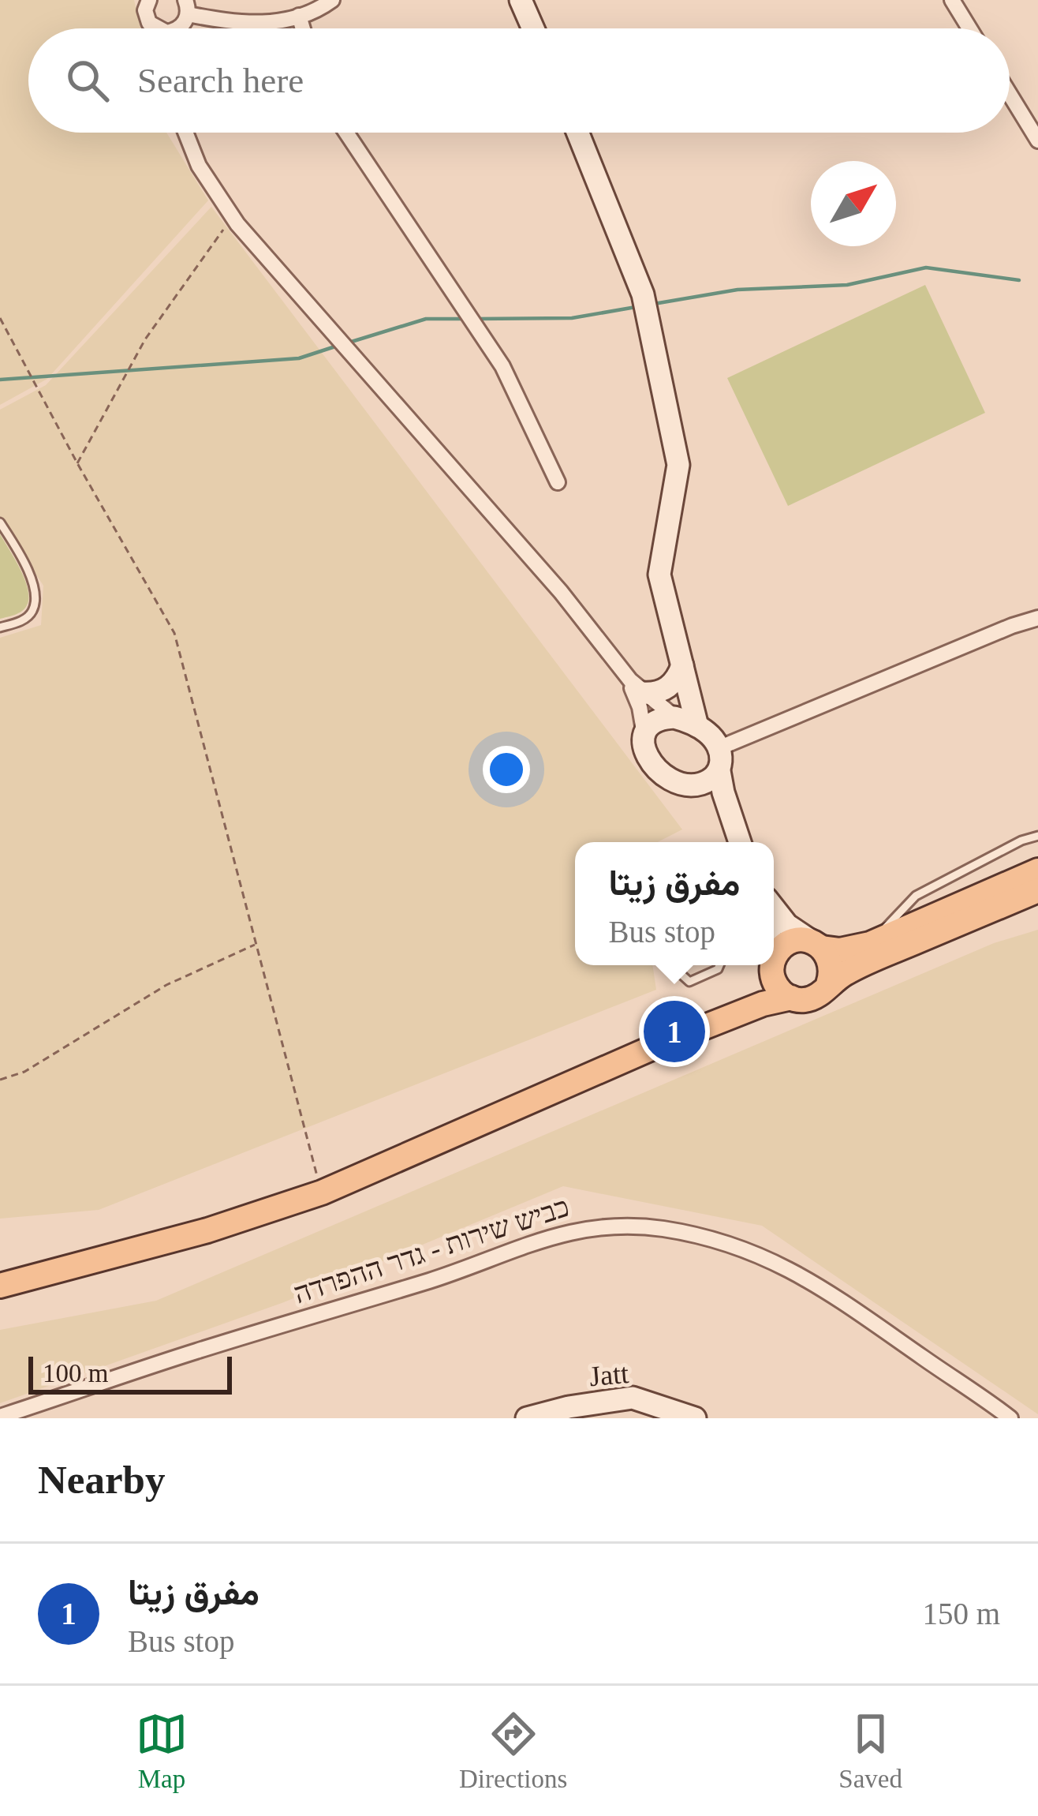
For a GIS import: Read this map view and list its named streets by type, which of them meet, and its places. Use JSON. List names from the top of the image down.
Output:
{
  "streets": {
    "street": ["כביש שירות - גדר ההפרדה", "Jatt"]
  },
  "scale_bar": "100 m",
  "north": "top right",
  "page": {
    "search": "Search here",
    "popup": ["مفرق زيتا", "Bus stop"],
    "pins": "1",
    "scale": "100 m",
    "heading": "Nearby",
    "list": [
      {
        "mark": "1",
        "name": "مفرق زيتا",
        "note": "Bus stop",
        "value": "150 m"
      }
    ],
    "nav": ["Map", "Directions", "Saved"]
  }
}
